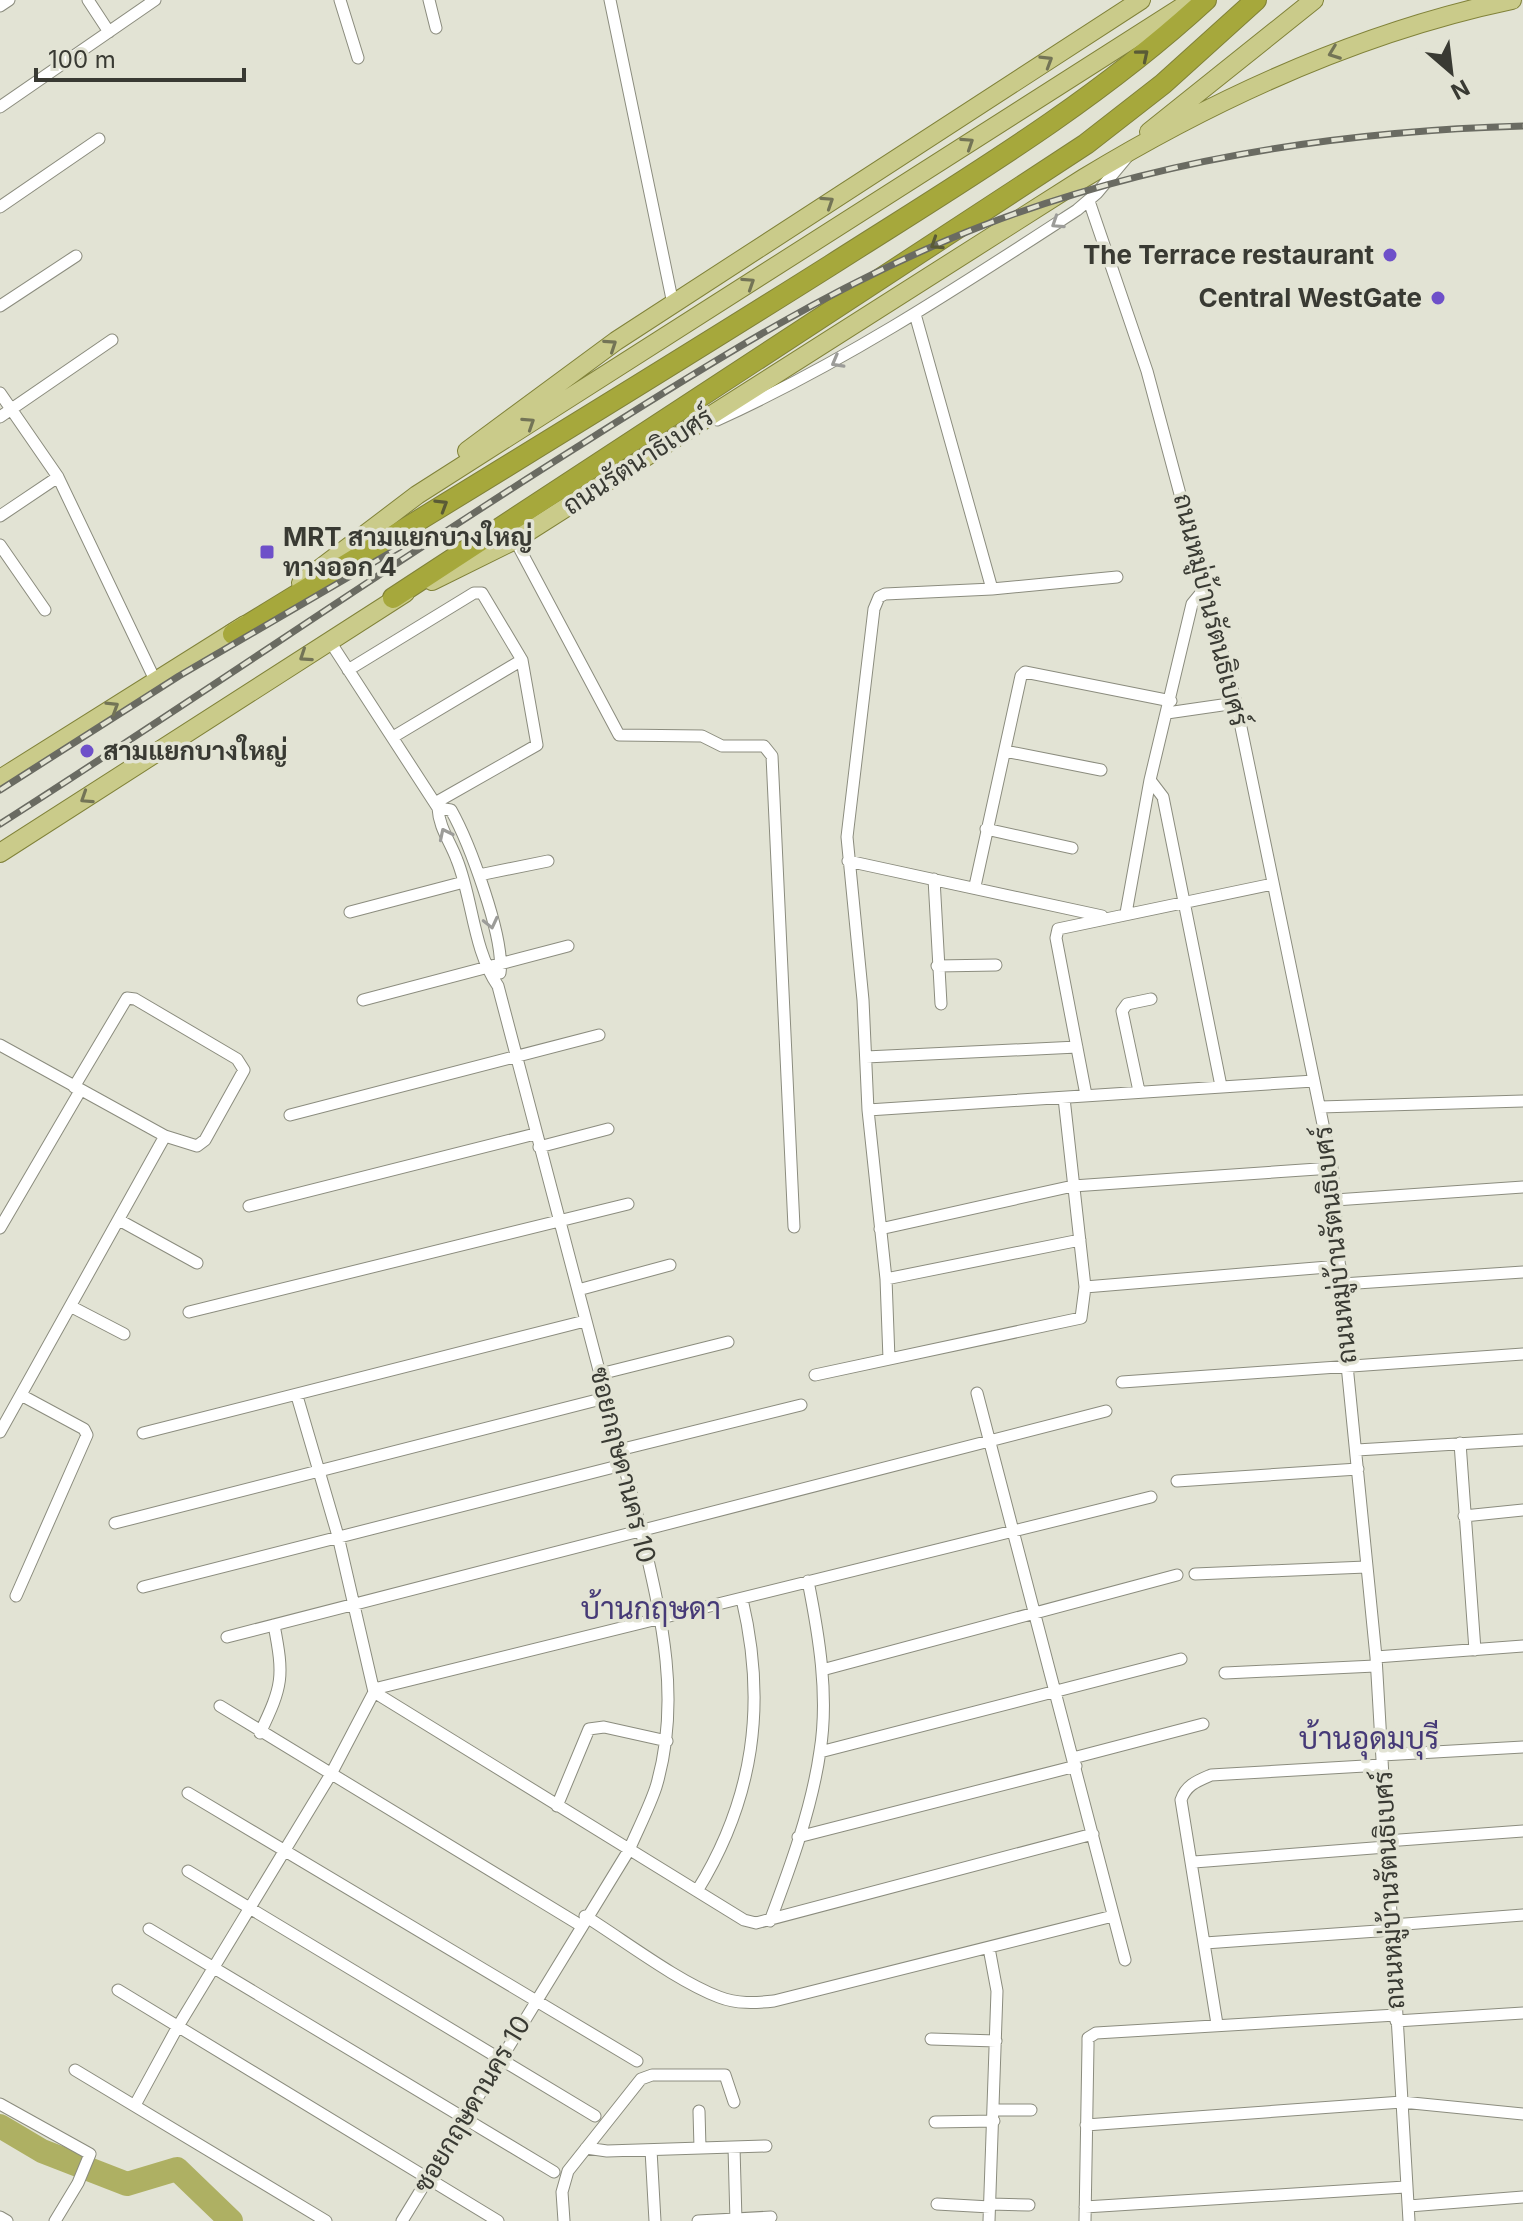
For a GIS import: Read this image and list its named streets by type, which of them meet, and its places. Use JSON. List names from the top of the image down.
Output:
{
  "streets": {
    "main road": ["ถนนรัตนาธิเบศร์"],
    "street": ["ถนนหมู่บ้านรัตนธิเบศร์", "ซอยกฤษดานคร 10"]
  },
  "crossings": [
    ["ถนนรัตนาธิเบศร์", "ซอยกฤษดานคร 10"]
  ],
  "districts": ["บ้านกฤษดา", "บ้านอุดมบุรี"],
  "places": {
    "other": ["The Terrace restaurant", "Central WestGate", "สามแยกบางใหญ่"],
    "transit": ["MRT สามแยกบางใหญ่ ทางออก 4"]
  },
  "scale_bar": "100 m",
  "north": "bottom right"
}
